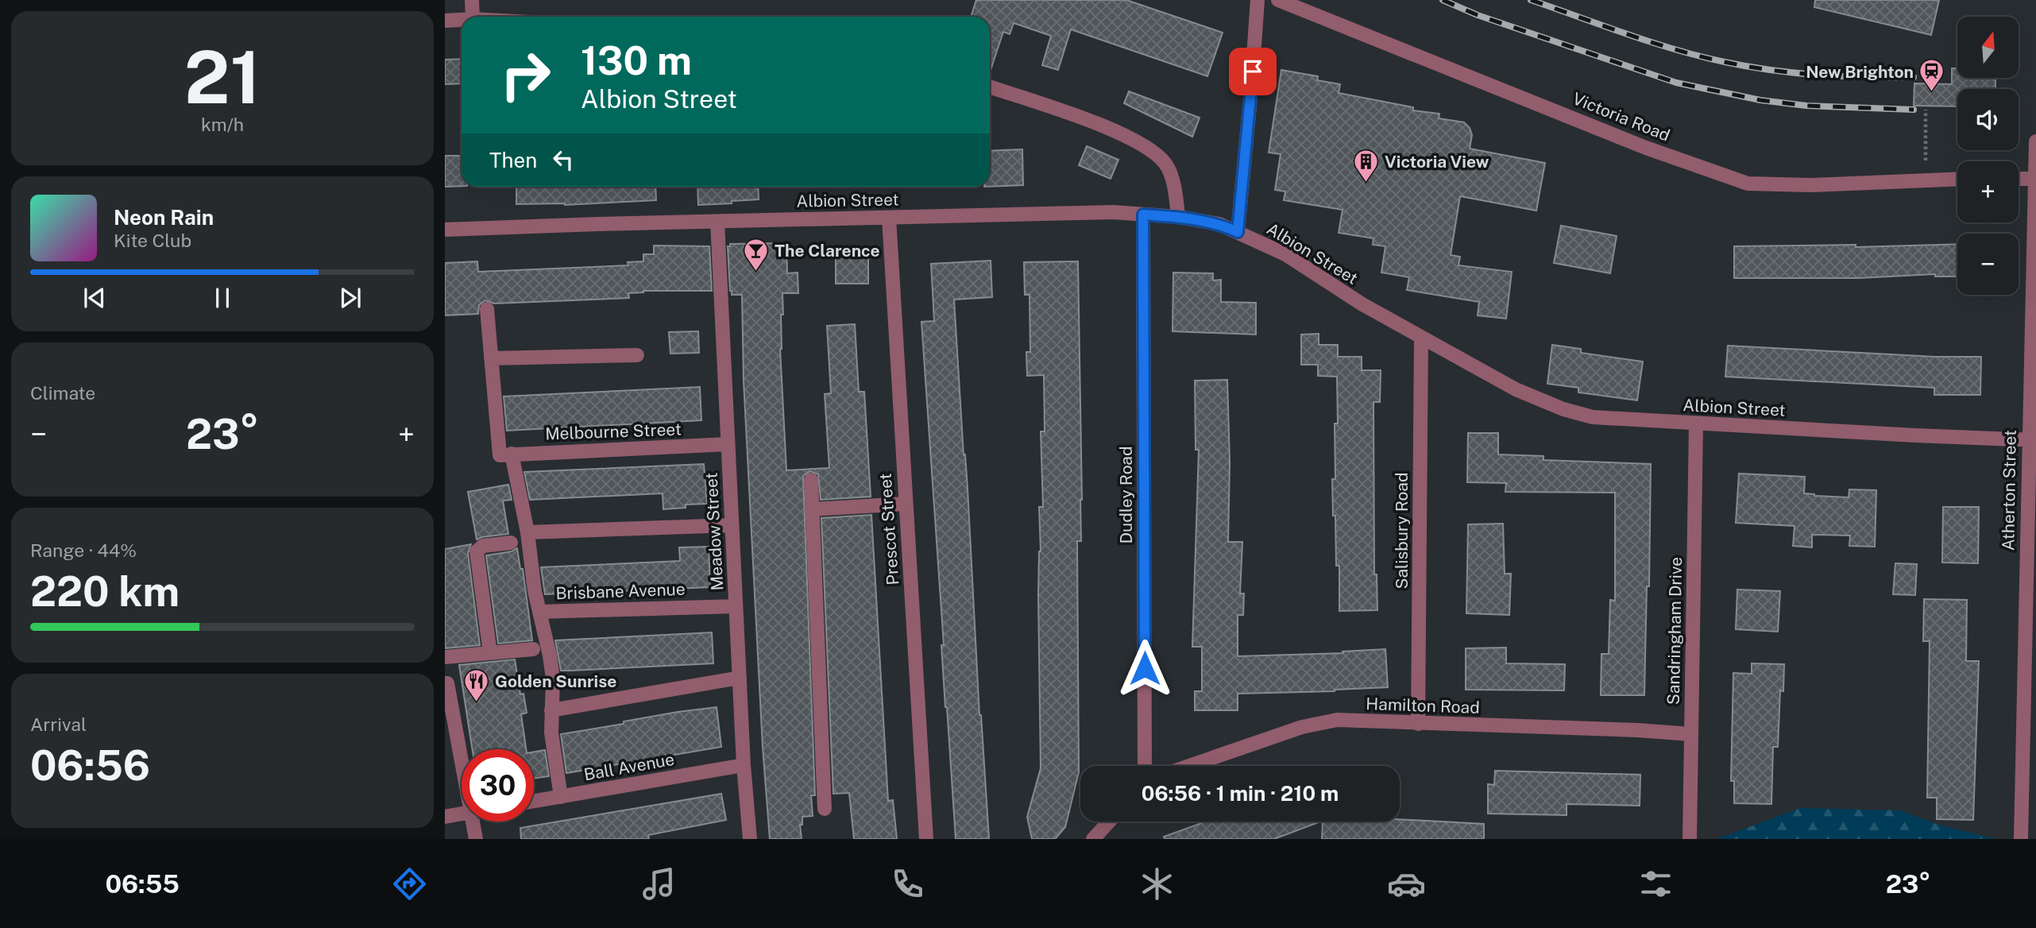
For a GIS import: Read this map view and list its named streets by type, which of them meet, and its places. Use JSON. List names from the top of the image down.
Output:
{
  "streets": {
    "street": [
      "Victoria Road",
      "Albion Street",
      "Melbourne Street",
      "Atherton Street",
      "Dudley Road",
      "Prescot Street",
      "Salisbury Road",
      "Meadow Street",
      "Brisbane Avenue",
      "Sandringham Drive",
      "Hamilton Road",
      "Ball Avenue"
    ]
  },
  "crossings": [
    ["Albion Street", "Atherton Street"],
    ["Albion Street", "Dudley Road"],
    ["Albion Street", "Prescot Street"],
    ["Albion Street", "Salisbury Road"],
    ["Albion Street", "Meadow Street"],
    ["Albion Street", "Sandringham Drive"],
    ["Melbourne Street", "Meadow Street"],
    ["Salisbury Road", "Hamilton Road"],
    ["Meadow Street", "Brisbane Avenue"],
    ["Meadow Street", "Ball Avenue"],
    ["Sandringham Drive", "Hamilton Road"]
  ],
  "places": {
    "station": ["New Brighton"],
    "building": ["Victoria View"],
    "bar": ["The Clarence"],
    "restaurant": ["Golden Sunrise"]
  },
  "north": "top",
  "page": {
    "tile": [
      ["21", "km/h"],
      "Climate",
      ["Range · 44%", "220 km"],
      ["Arrival", "06:56"]
    ],
    "map_buttons": ["+", "−"],
    "turn": ["130 m", "Albion Street"],
    "then": "Then",
    "song": ["Neon Rain", "Kite Club"],
    "heat": ["−", "23°", "+"],
    "limit": "30",
    "trip": "06:56 · 1 min · 210 m",
    "tabs": ["06:55", "23°"]
  }
}
